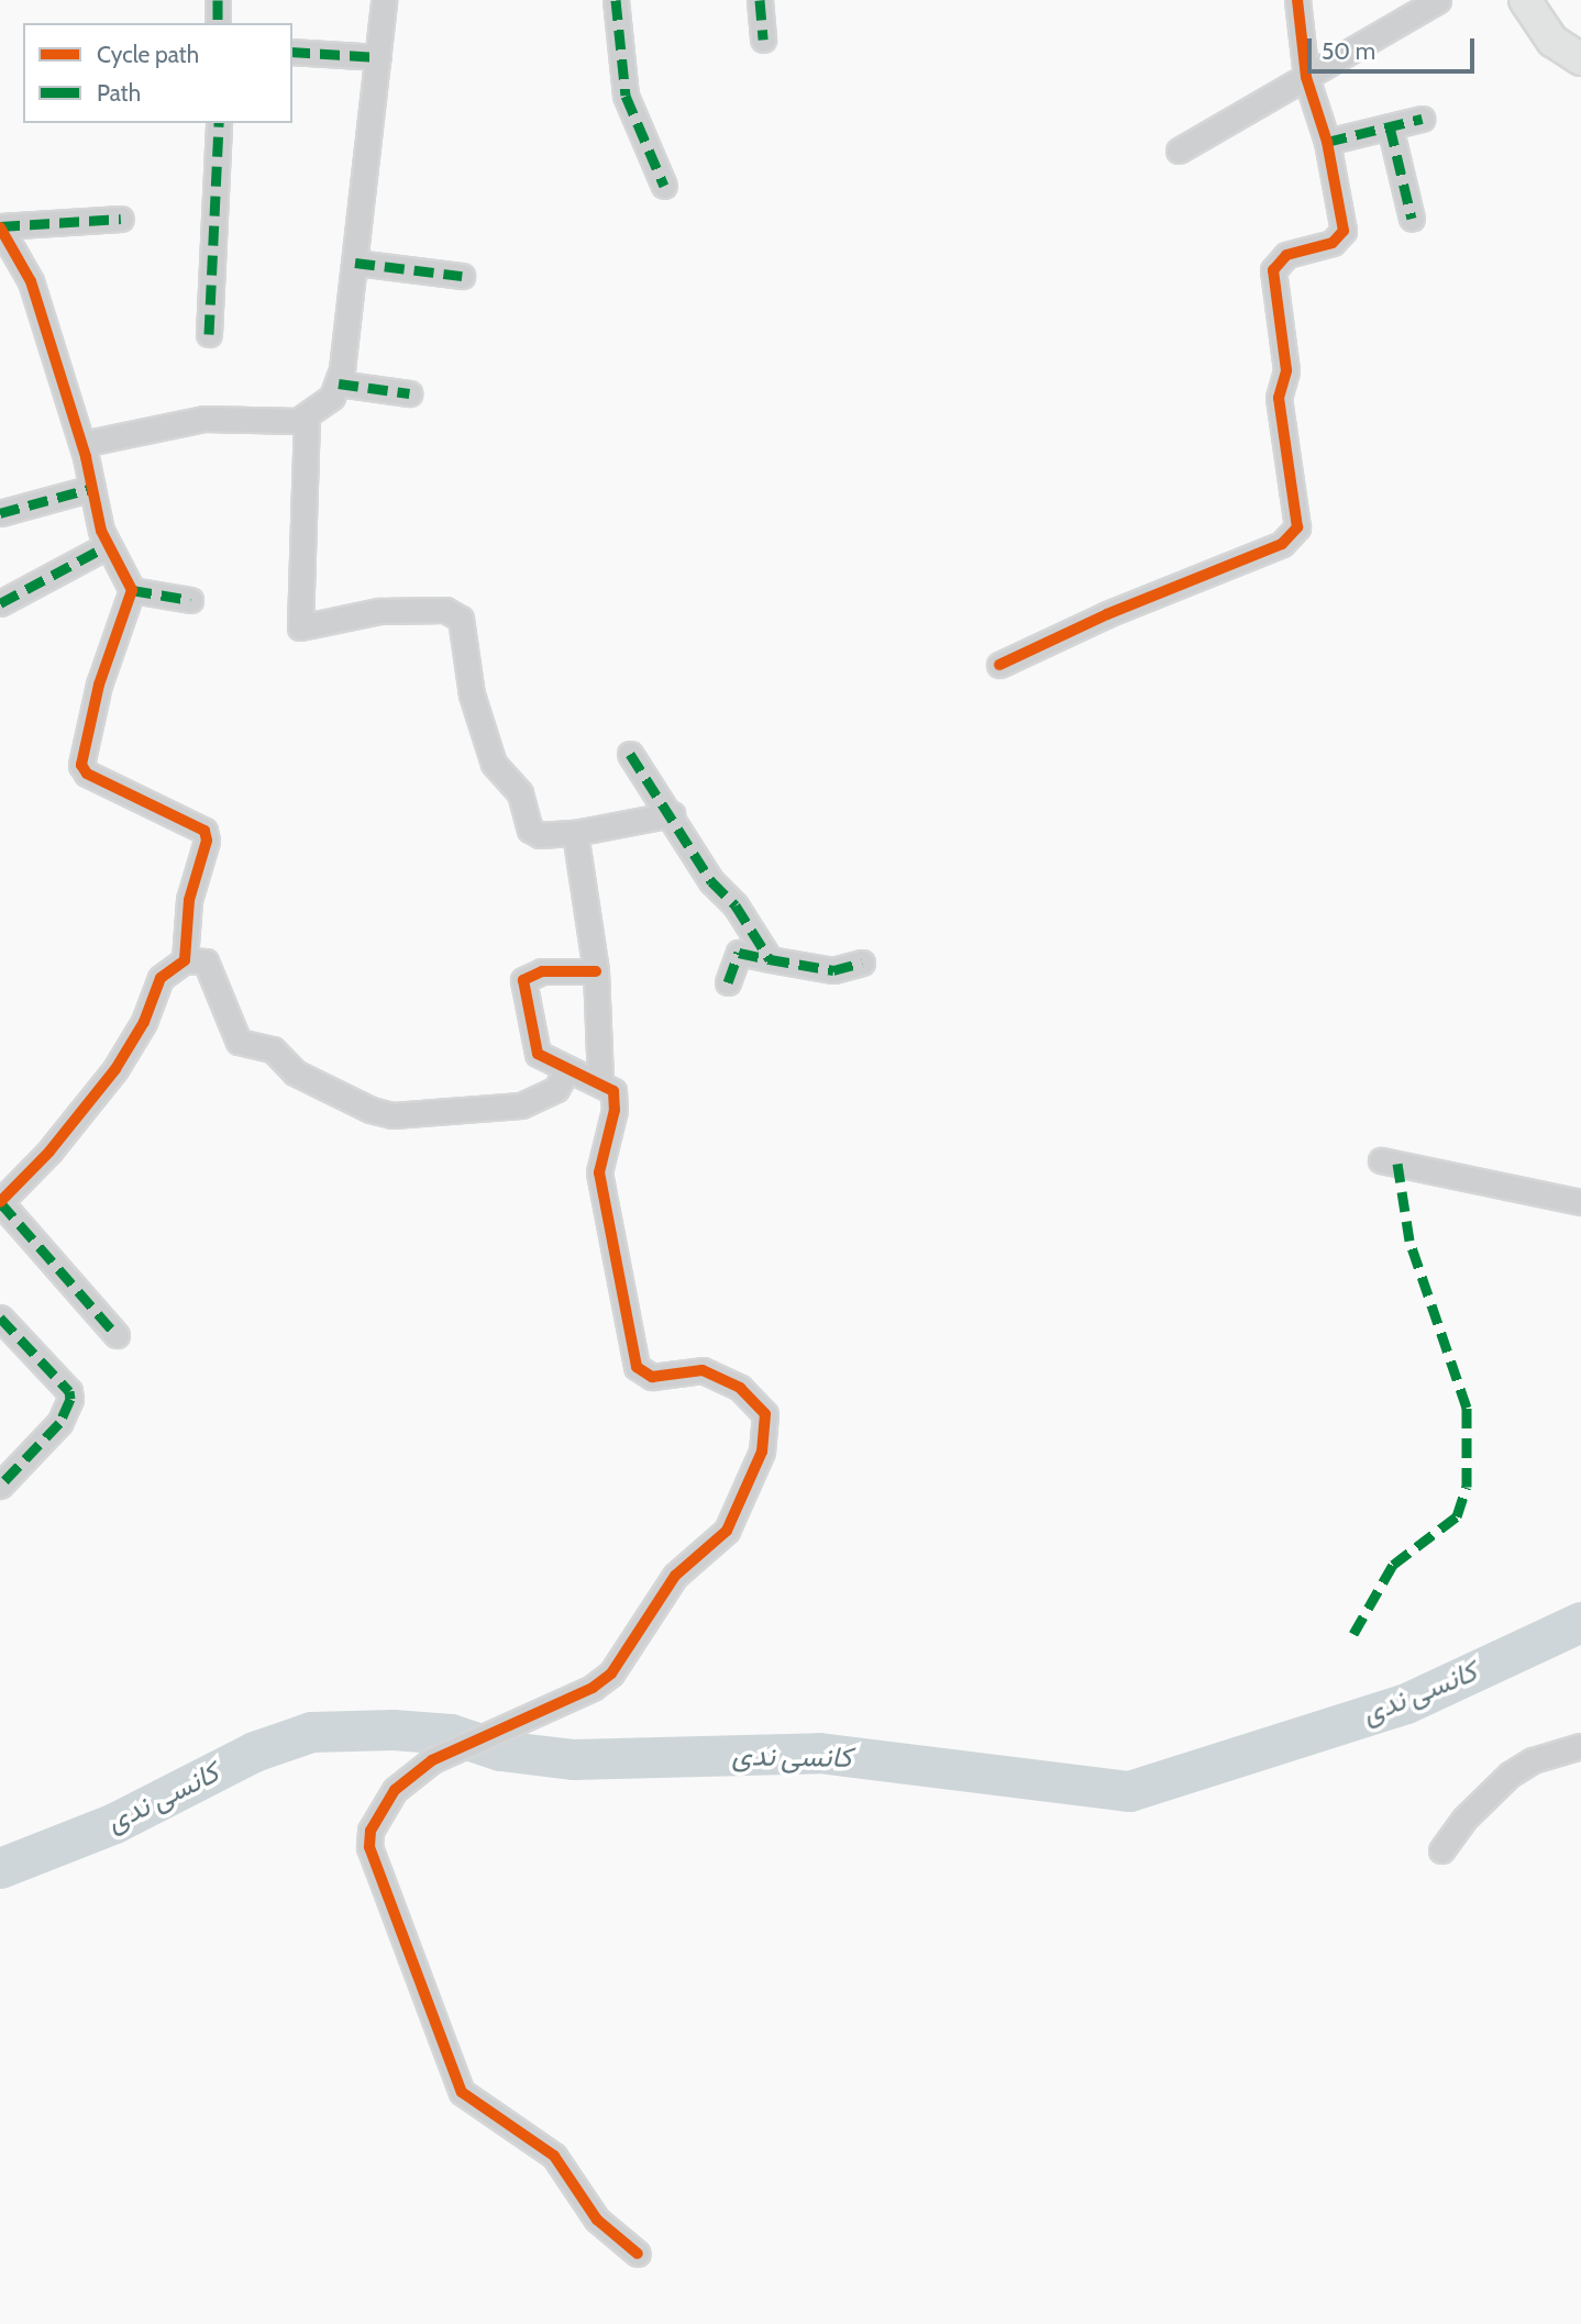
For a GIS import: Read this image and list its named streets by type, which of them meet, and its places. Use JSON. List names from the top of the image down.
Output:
{
  "water": ["کانسی ندی"],
  "legend": ["Cycle path", "Path"],
  "scale_bar": "50 m"
}
